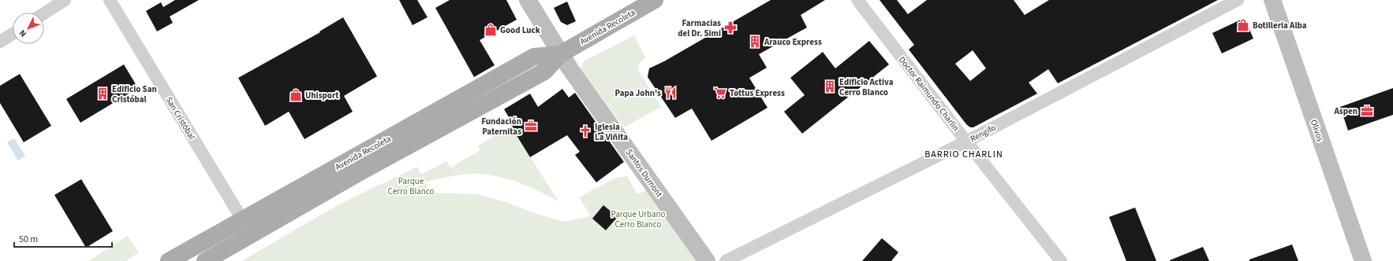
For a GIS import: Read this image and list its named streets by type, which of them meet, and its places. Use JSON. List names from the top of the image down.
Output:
{
  "streets": {
    "main road": ["Avenida Recoleta", "Olivos", "Santos Dumont"],
    "street": ["Doctor Raimundo Charlin", "San Cristóbal", "Rengifo"]
  },
  "crossings": [
    ["Avenida Recoleta", "San Cristóbal"],
    ["Avenida Recoleta", "Santos Dumont"],
    ["Doctor Raimundo Charlin", "Rengifo"]
  ],
  "districts": ["BARRIO CHARLIN"],
  "parks": ["Parque Cerro Blanco", "Parque Urbano Cerro Blanco"],
  "places": {
    "shop": ["Botilleria Alba", "Good Luck", "Uhisport"],
    "pharmacy": ["Farmacias del Dr. Simi"],
    "building": ["Arauco Express", "Edificio Activa Cerro Blanco", "Edificio San Cristóbal"],
    "restaurant": ["Papa John's"],
    "supermarket": ["Tottus Express"],
    "office": ["Aspen", "Fundación Paternitas"],
    "church": ["Iglesia La Viñita"]
  },
  "scale_bar": "50 m",
  "north": "bottom left"
}
